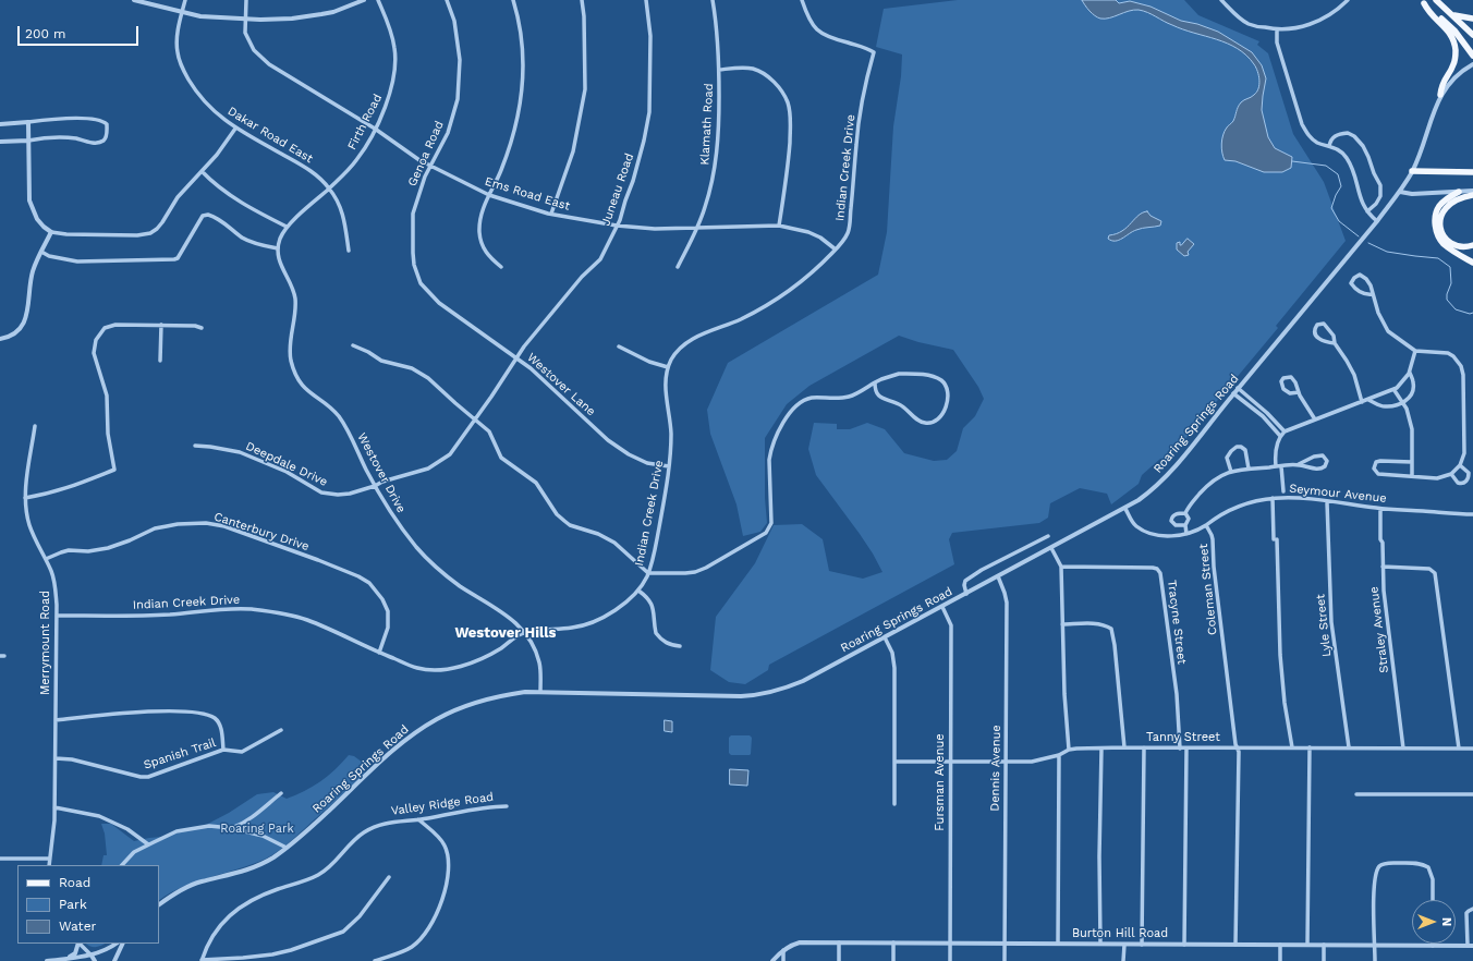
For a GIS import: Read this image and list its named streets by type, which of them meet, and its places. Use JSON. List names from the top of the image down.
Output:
{
  "streets": {
    "street": [
      "Firth Road",
      "Klamath Road",
      "Dakar Road East",
      "Genoa Road",
      "Indian Creek Drive",
      "Juneau Road",
      "Ems Road East",
      "Westover Lane",
      "Roaring Springs Road",
      "Deepdale Drive",
      "Westover Drive",
      "Seymour Avenue",
      "Canterbury Drive",
      "Coleman Street",
      "Tracyne Street",
      "Lyle Street",
      "Straley Avenue",
      "Merrymount Road",
      "Tanny Street",
      "Spanish Trail",
      "Dennis Avenue",
      "Fursman Avenue",
      "Valley Ridge Road",
      "Burton Hill Road"
    ]
  },
  "crossings": [
    ["Firth Road", "Dakar Road East"],
    ["Firth Road", "Ems Road East"],
    ["Klamath Road", "Ems Road East"],
    ["Genoa Road", "Ems Road East"],
    ["Genoa Road", "Westover Lane"],
    ["Indian Creek Drive", "Ems Road East"],
    ["Indian Creek Drive", "Westover Lane"],
    ["Indian Creek Drive", "Westover Drive"],
    ["Indian Creek Drive", "Canterbury Drive"],
    ["Indian Creek Drive", "Merrymount Road"],
    ["Juneau Road", "Ems Road East"],
    ["Juneau Road", "Westover Lane"],
    ["Juneau Road", "Deepdale Drive"],
    ["Roaring Springs Road", "Westover Drive"],
    ["Roaring Springs Road", "Coleman Street"],
    ["Roaring Springs Road", "Dennis Avenue"],
    ["Roaring Springs Road", "Fursman Avenue"],
    ["Deepdale Drive", "Westover Drive"],
    ["Seymour Avenue", "Coleman Street"],
    ["Seymour Avenue", "Lyle Street"],
    ["Seymour Avenue", "Straley Avenue"],
    ["Canterbury Drive", "Merrymount Road"],
    ["Coleman Street", "Tanny Street"],
    ["Coleman Street", "Burton Hill Road"],
    ["Tracyne Street", "Tanny Street"],
    ["Lyle Street", "Tanny Street"],
    ["Straley Avenue", "Tanny Street"],
    ["Merrymount Road", "Spanish Trail"],
    ["Tanny Street", "Dennis Avenue"],
    ["Tanny Street", "Fursman Avenue"],
    ["Dennis Avenue", "Burton Hill Road"],
    ["Fursman Avenue", "Burton Hill Road"]
  ],
  "districts": ["Westover Hills"],
  "parks": ["Roaring Park"],
  "legend": ["Road", "Park", "Water"],
  "scale_bar": "200 m",
  "north": "right"
}
